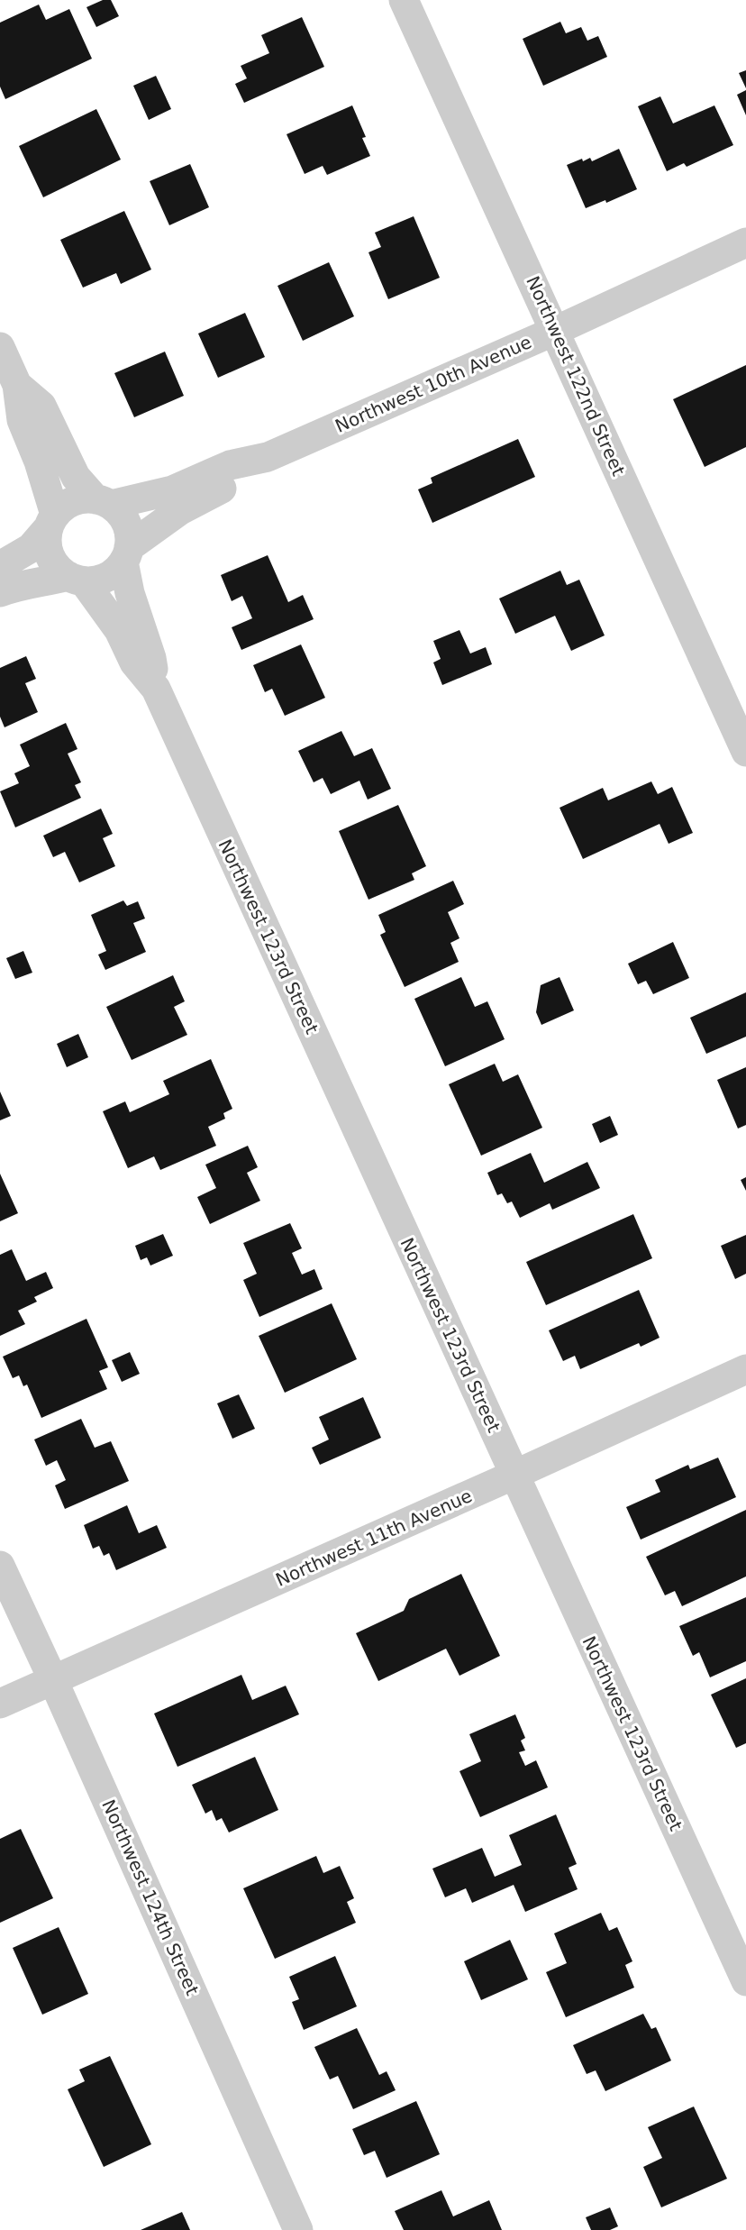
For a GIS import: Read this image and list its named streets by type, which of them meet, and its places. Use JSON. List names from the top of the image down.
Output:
{
  "streets": {
    "street": [
      "Northwest 122nd Street",
      "Northwest 10th Avenue",
      "Northwest 123rd Street",
      "Northwest 11th Avenue",
      "Northwest 124th Street"
    ]
  },
  "crossings": [
    ["Northwest 122nd Street", "Northwest 10th Avenue"],
    ["Northwest 10th Avenue", "Northwest 123rd Street"],
    ["Northwest 123rd Street", "Northwest 11th Avenue"],
    ["Northwest 11th Avenue", "Northwest 124th Street"]
  ]
}
